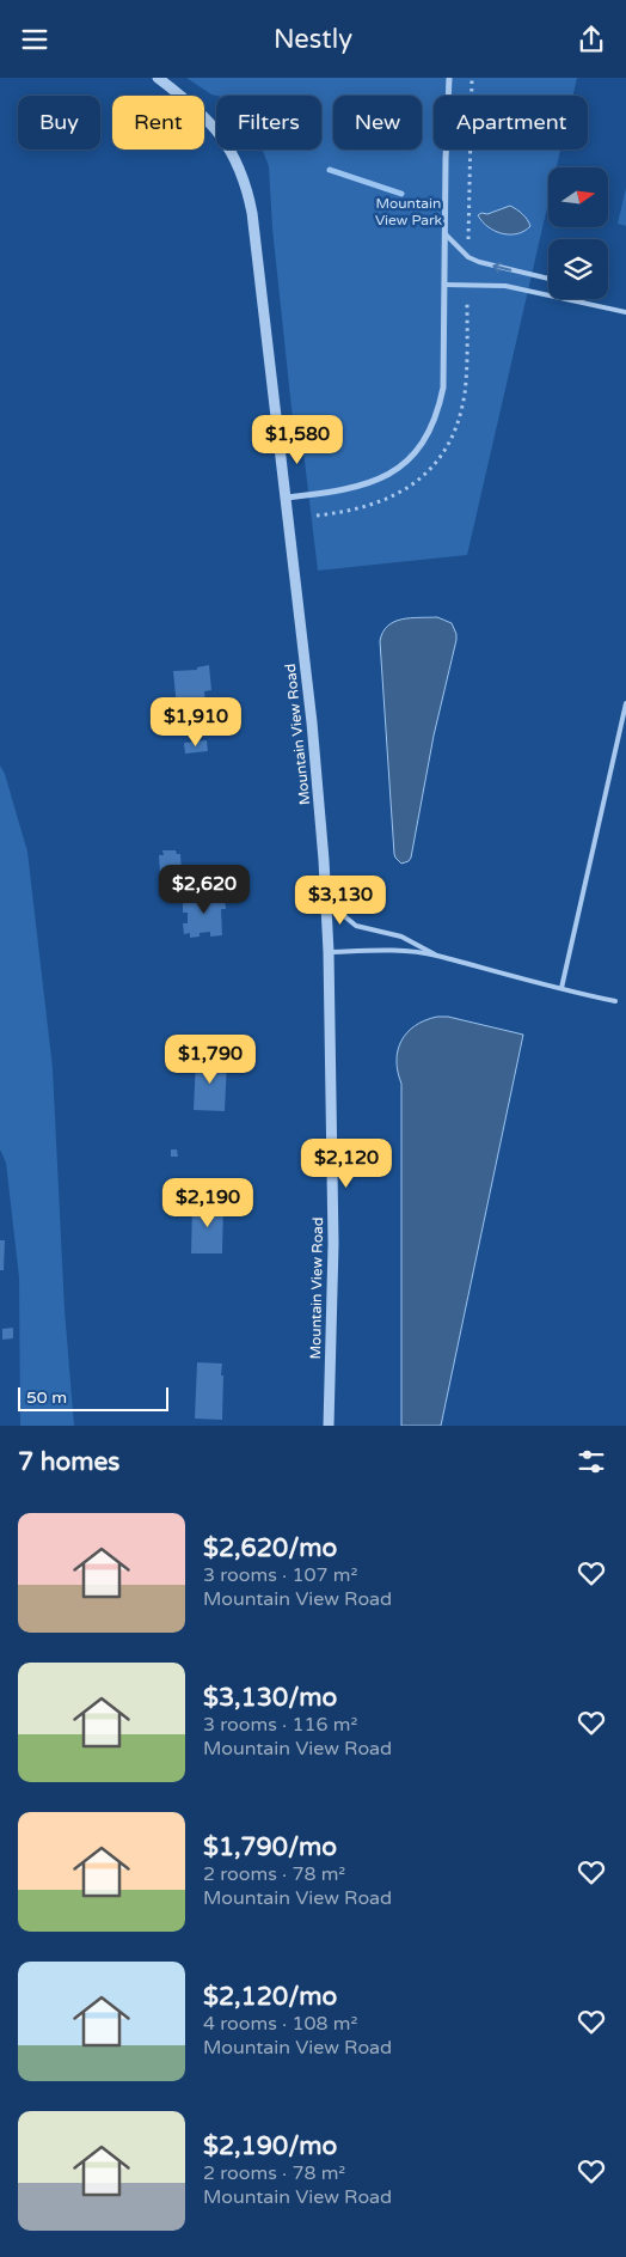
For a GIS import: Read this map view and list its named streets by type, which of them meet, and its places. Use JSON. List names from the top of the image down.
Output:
{
  "streets": {
    "street": ["Mountain View Road"]
  },
  "parks": ["Mountain View Park"],
  "scale_bar": "50 m",
  "north": "right",
  "page": {
    "header": "Nestly",
    "chip": [
      "Buy",
      "Rent",
      "Filters",
      "New",
      "Apartment"
    ],
    "price": [
      "$1,580",
      "$1,910",
      "$2,620",
      "$3,130",
      "$1,790",
      "$2,120",
      "$2,190"
    ],
    "scale": "50 m",
    "heading": "7 homes",
    "list": [
      {
        "name": "$2,620/mo",
        "note": "3 rooms · 107 m² · Mountain View Road"
      },
      {
        "name": "$3,130/mo",
        "note": "3 rooms · 116 m² · Mountain View Road"
      },
      {
        "name": "$1,790/mo",
        "note": "2 rooms · 78 m² · Mountain View Road"
      },
      {
        "name": "$2,120/mo",
        "note": "4 rooms · 108 m² · Mountain View Road"
      },
      {
        "name": "$2,190/mo",
        "note": "2 rooms · 78 m² · Mountain View Road"
      }
    ]
  }
}
